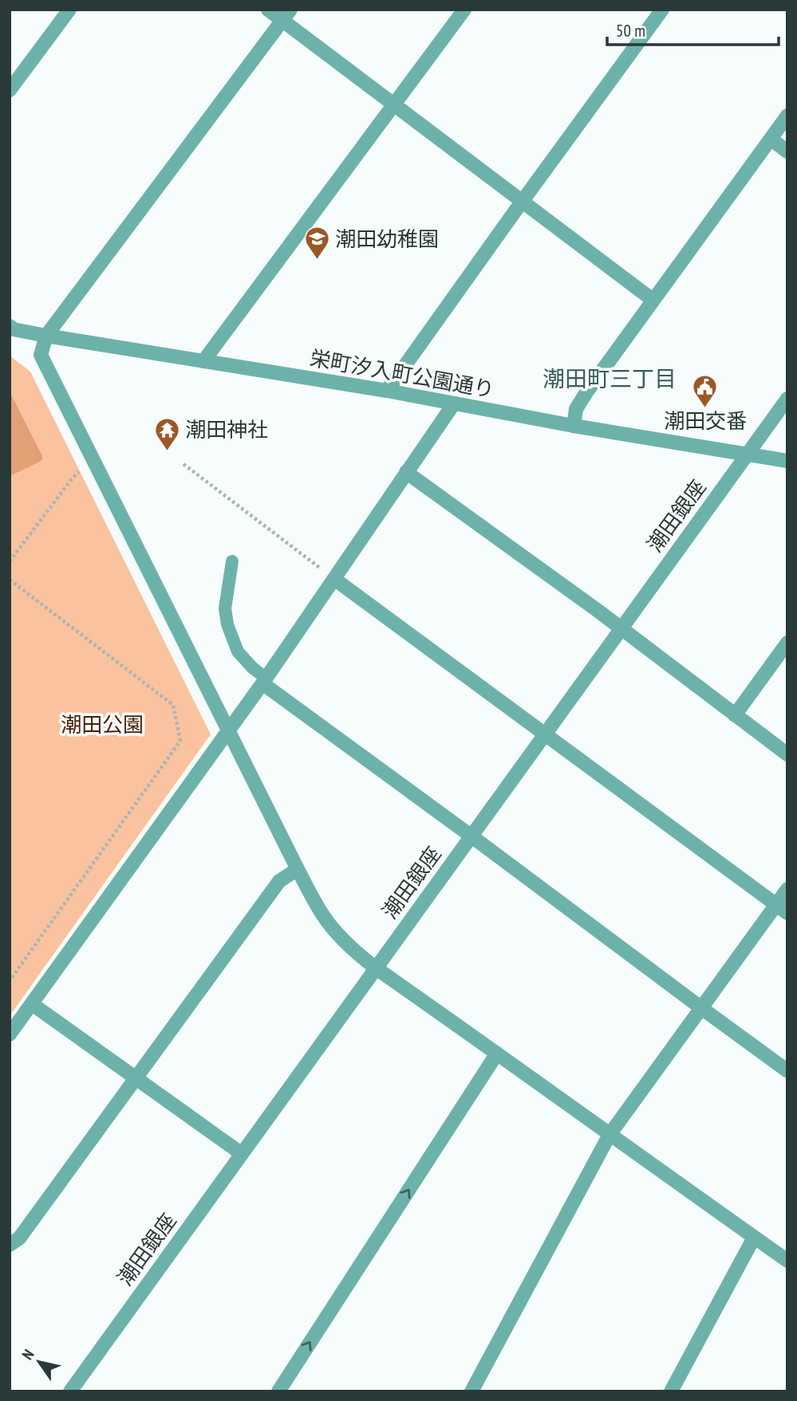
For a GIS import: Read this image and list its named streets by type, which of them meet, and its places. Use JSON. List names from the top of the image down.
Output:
{
  "streets": {
    "street": ["栄町汐入町公園通り", "潮田銀座"]
  },
  "crossings": [
    ["栄町汐入町公園通り", "潮田銀座"]
  ],
  "districts": ["潮田町三丁目"],
  "parks": ["潮田公園"],
  "places": {
    "school or university": ["潮田幼稚園"],
    "public building": ["潮田交番"],
    "temple": ["潮田神社"]
  },
  "scale_bar": "50 m",
  "north": "top left"
}
